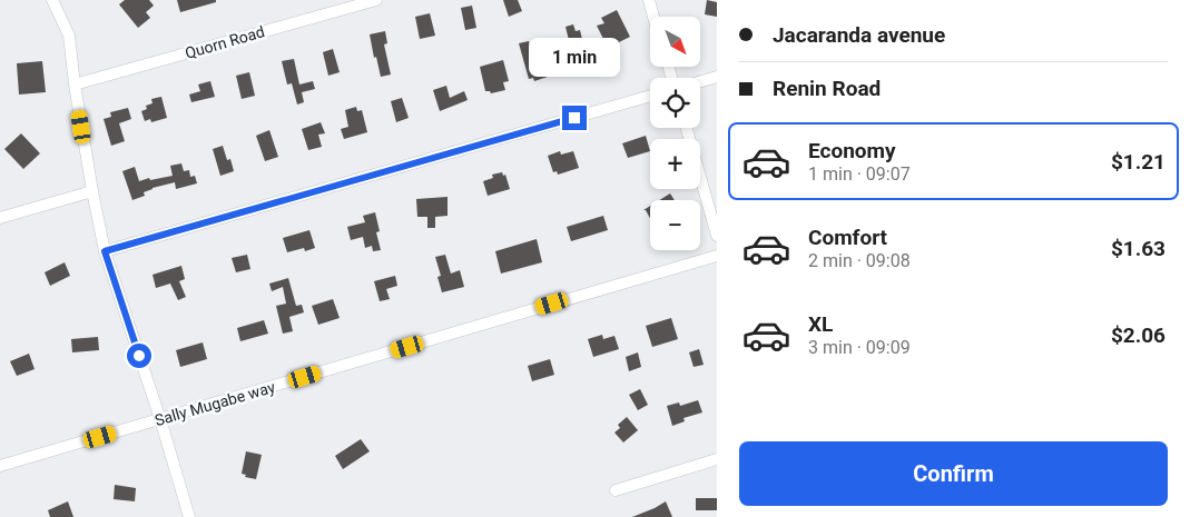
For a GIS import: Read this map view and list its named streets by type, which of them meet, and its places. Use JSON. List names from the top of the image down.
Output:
{
  "streets": {
    "street": ["Quorn Road", "Sally Mugabe way"]
  },
  "north": "bottom right",
  "page": {
    "banner": ["Jacaranda avenue", "Renin Road"],
    "map_buttons": ["+", "−"],
    "bubble": "1 min",
    "list": [
      {
        "name": "Economy",
        "note": "1 min · 09:07",
        "value": "$1.21"
      },
      {
        "name": "Comfort",
        "note": "2 min · 09:08",
        "value": "$1.63"
      },
      {
        "name": "XL",
        "note": "3 min · 09:09",
        "value": "$2.06"
      }
    ],
    "buttons": "Confirm"
  }
}
